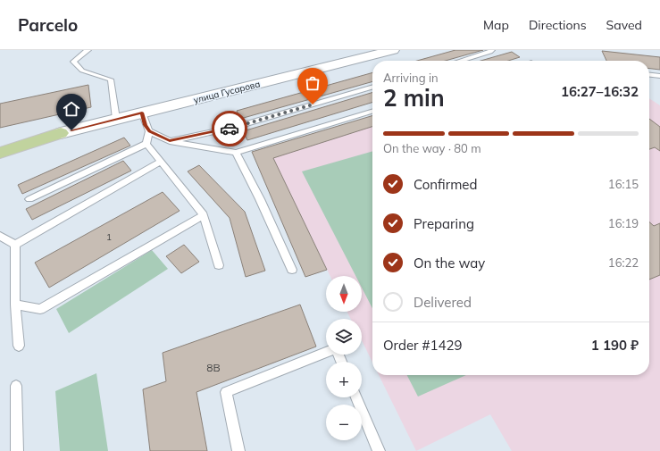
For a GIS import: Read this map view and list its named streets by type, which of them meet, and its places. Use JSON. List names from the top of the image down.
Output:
{
  "streets": {
    "main road": ["улица Гусарова"]
  },
  "house_numbers": ["1", "8В"],
  "north": "bottom",
  "page": {
    "header": "Parcelo",
    "nav": ["Map", "Directions", "Saved"],
    "heading": ["2 min", "Arriving in", "16:27–16:32"],
    "panel": ["Order #1429", "1 190 ₽"],
    "bar": "On the way · 80 m",
    "list": [
      ["Confirmed", "16:15"],
      ["Preparing", "16:19"],
      ["On the way", "16:22"],
      "Delivered"
    ],
    "map_buttons": ["+", "−"]
  }
}
